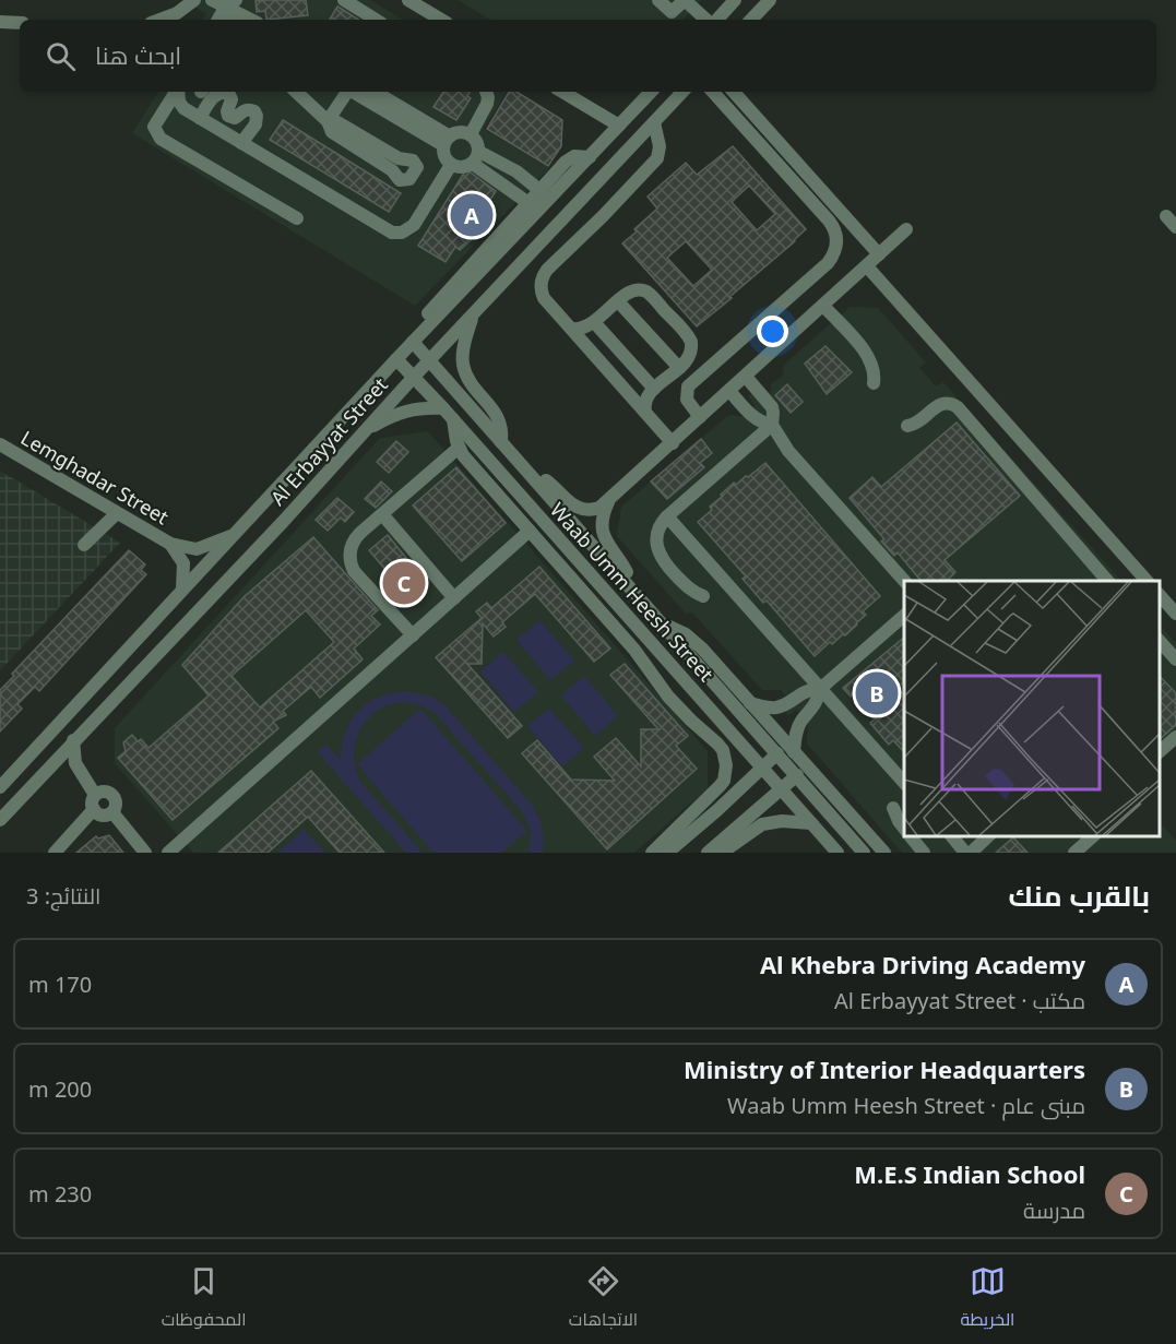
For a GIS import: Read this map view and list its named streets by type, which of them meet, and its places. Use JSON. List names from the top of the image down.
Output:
{
  "streets": {
    "street": ["Al Erbayyat Street", "Lemghadar Street", "Waab Umm Heesh Street"]
  },
  "crossings": [
    ["Al Erbayyat Street", "Lemghadar Street"],
    ["Al Erbayyat Street", "Waab Umm Heesh Street"]
  ],
  "page": {
    "search": "ابحث هنا",
    "pins": ["A", "C", "B"],
    "heading": ["بالقرب منك", "النتائج: 3"],
    "list": [
      {
        "mark": "A",
        "name": "Al Khebra Driving Academy",
        "note": "مكتب · Al Erbayyat Street",
        "value": "170 m"
      },
      {
        "mark": "B",
        "name": "Ministry of Interior Headquarters",
        "note": "مبنى عام · Waab Umm Heesh Street",
        "value": "200 m"
      },
      {
        "mark": "C",
        "name": "M.E.S Indian School",
        "note": "مدرسة",
        "value": "230 m"
      }
    ],
    "nav": ["الخريطة", "الاتجاهات", "المحفوظات"]
  }
}
